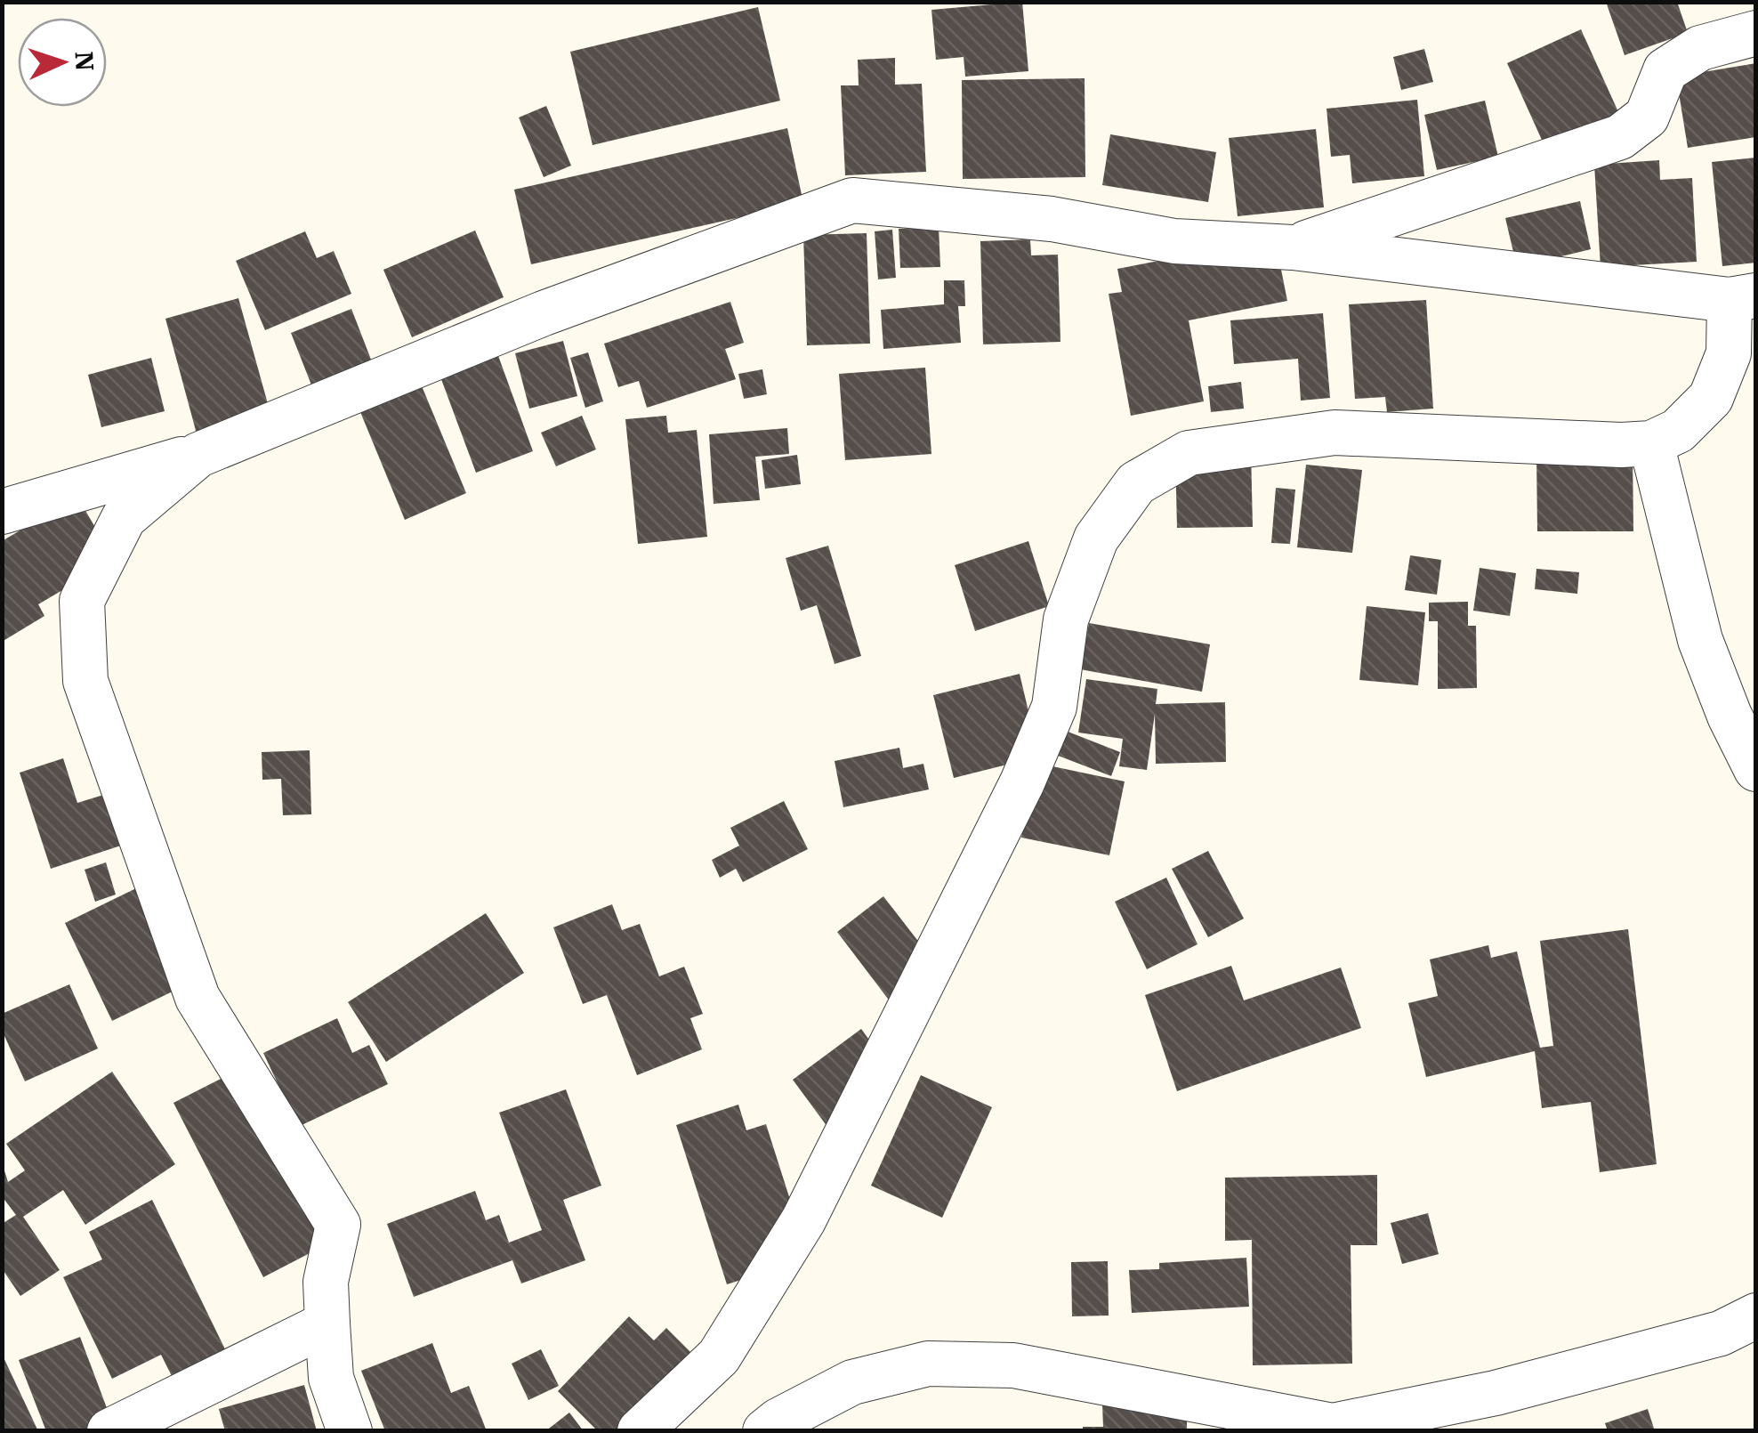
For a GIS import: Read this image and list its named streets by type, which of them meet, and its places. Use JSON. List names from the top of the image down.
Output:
{
  "north": "right"
}
